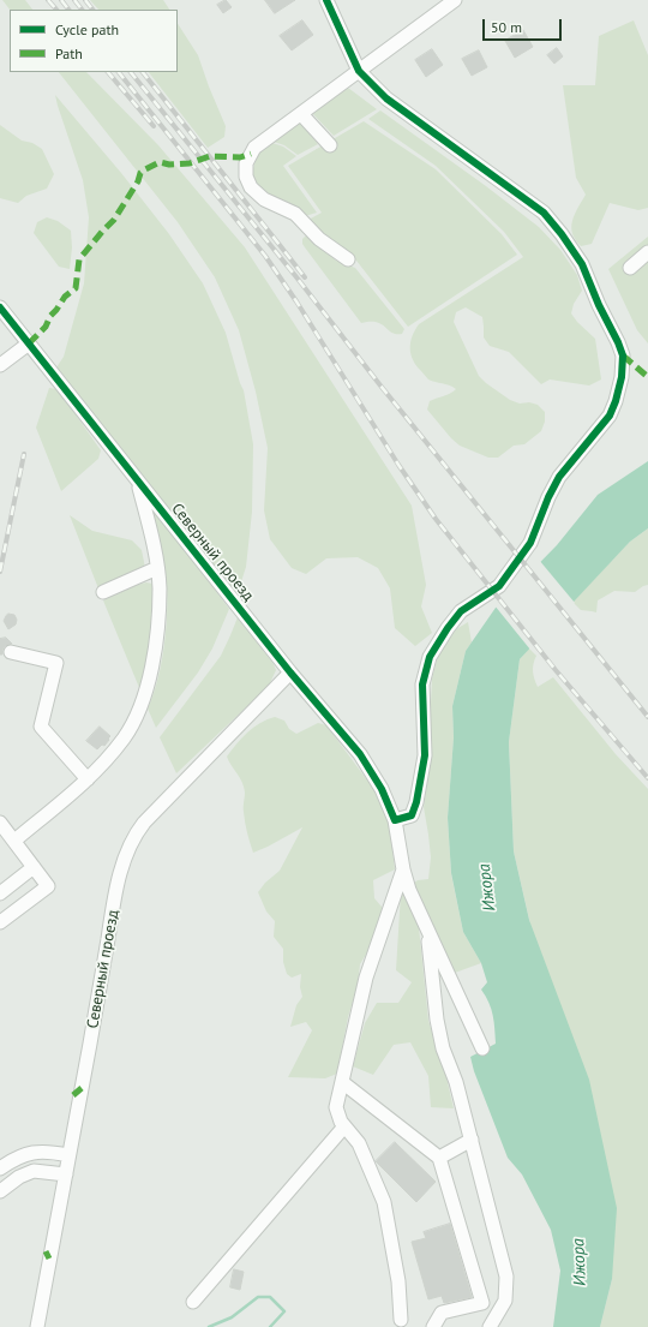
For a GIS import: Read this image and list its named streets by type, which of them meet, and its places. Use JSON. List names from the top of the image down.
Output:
{
  "streets": {
    "street": ["Северный проезд"]
  },
  "water": ["Ижора"],
  "legend": ["Cycle path", "Path"],
  "scale_bar": "50 m"
}
